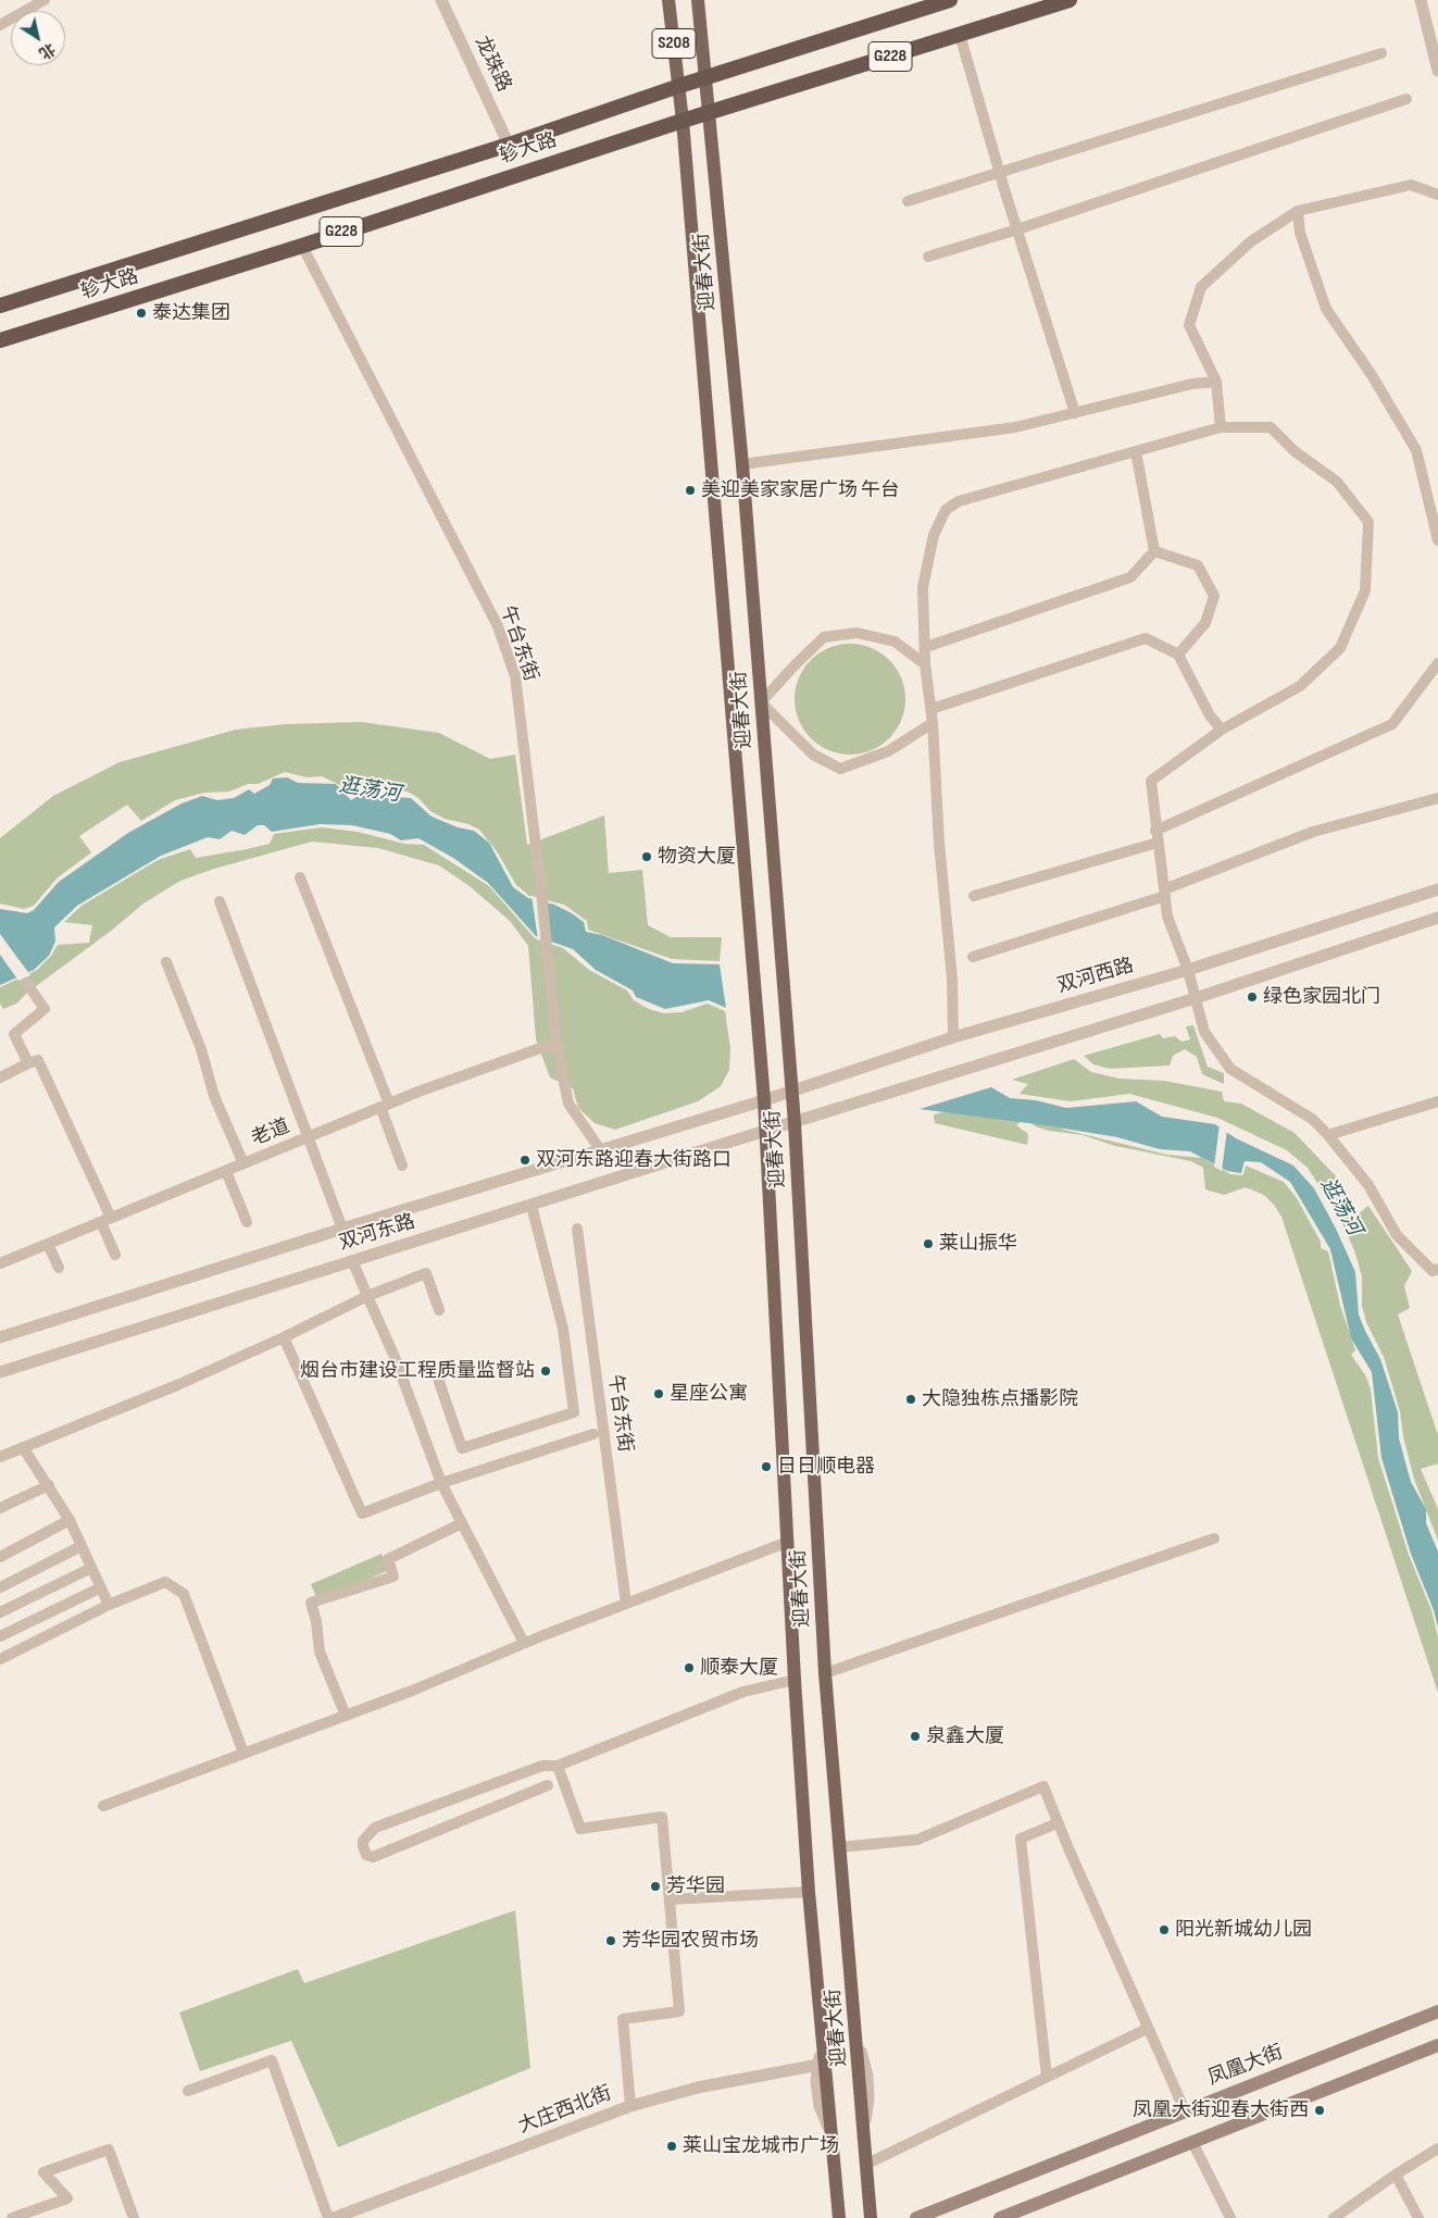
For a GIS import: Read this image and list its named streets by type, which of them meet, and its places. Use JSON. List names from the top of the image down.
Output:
{
  "streets": {
    "highway": ["G228", "轸大路"],
    "main road": ["S208", "迎春大街", "凤凰大街"],
    "street": [
      "龙珠路",
      "午台东街",
      "双河西路",
      "老道",
      "双河东路",
      "大庄西北街"
    ]
  },
  "crossings": [
    ["S208", "轸大路"],
    ["S208", "迎春大街"],
    ["龙珠路", "轸大路"],
    ["轸大路", "迎春大街"],
    ["轸大路", "午台东街"],
    ["迎春大街", "双河西路"],
    ["迎春大街", "双河东路"],
    ["午台东街", "老道"],
    ["午台东街", "双河东路"],
    ["双河西路", "双河东路"]
  ],
  "water": ["逛荡河"],
  "places": [
    "泰达集团",
    "美迎美家家居广场 午台",
    "物资大厦",
    "绿色家园北门",
    "双河东路迎春大街路口",
    "莱山振华",
    "烟台市建设工程质量监督站",
    "星座公寓",
    "大隐独栋点播影院",
    "日日顺电器",
    "顺泰大厦",
    "泉鑫大厦",
    "芳华园",
    "阳光新城幼儿园",
    "芳华园农贸市场",
    "凤凰大街迎春大街西",
    "莱山宝龙城市广场"
  ],
  "north": "bottom right"
}
